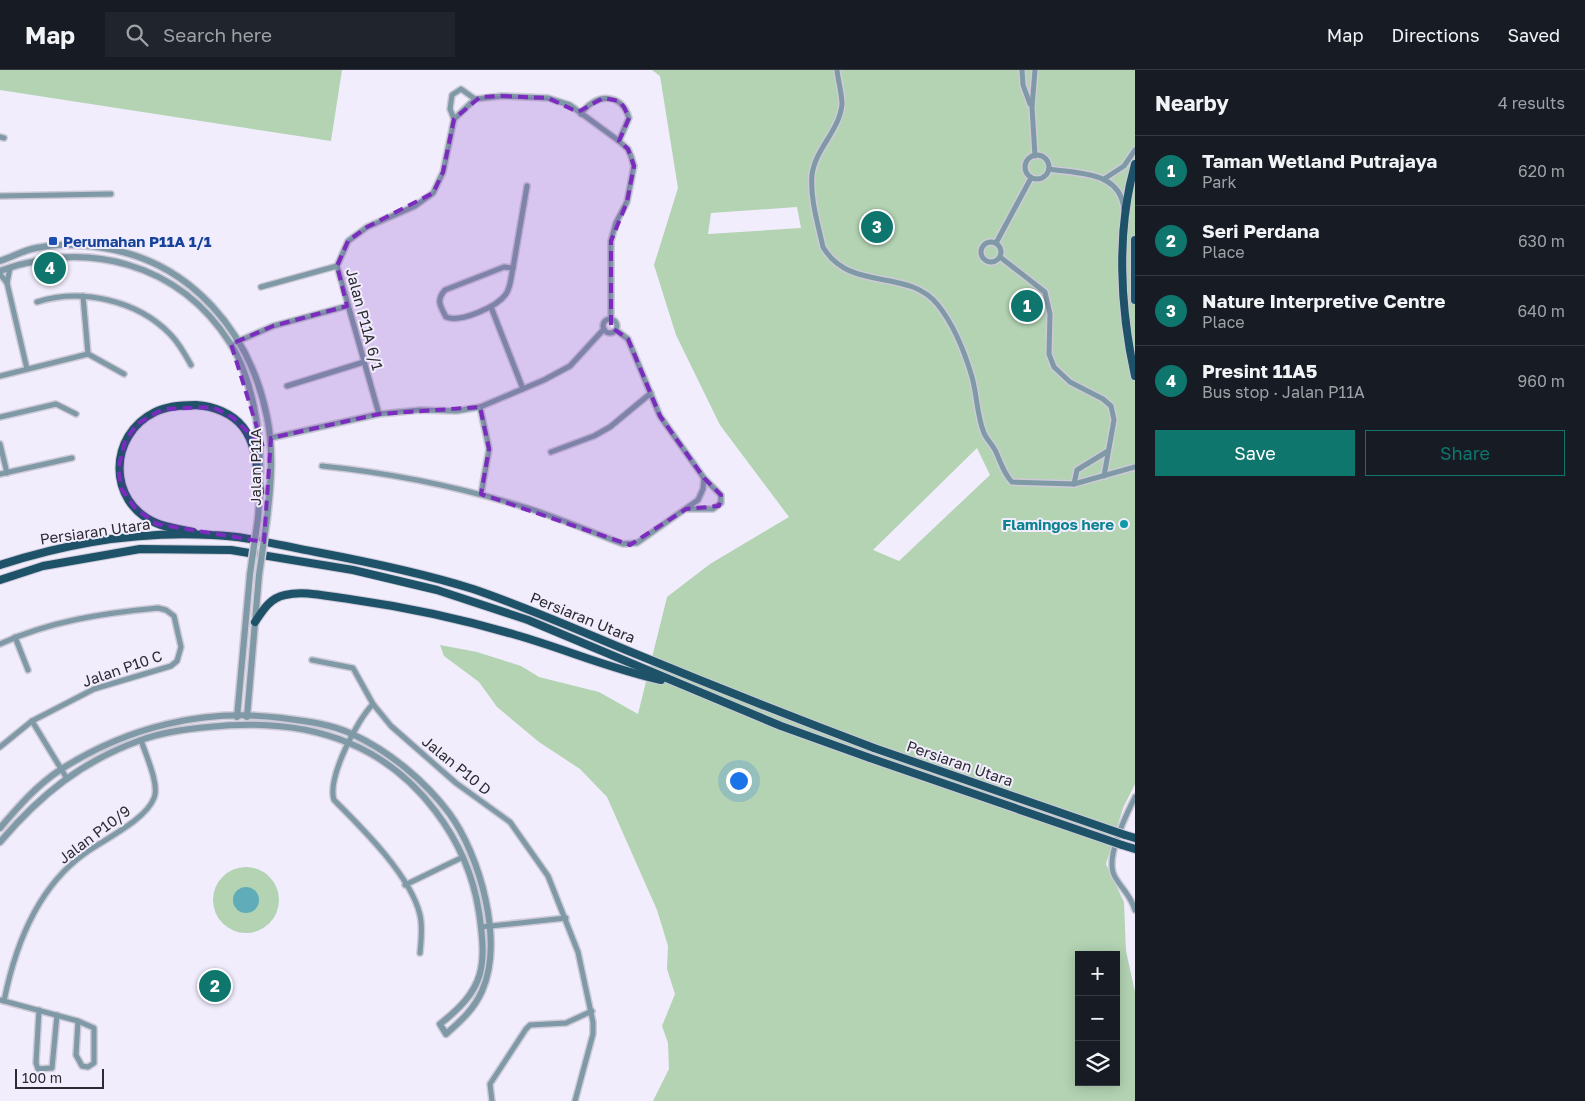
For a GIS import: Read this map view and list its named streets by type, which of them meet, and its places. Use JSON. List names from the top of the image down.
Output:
{
  "streets": {
    "main road": ["Persiaran Utara"],
    "street": [
      "Jalan P11A 6/1",
      "Jalan P11A",
      "Jalan P10 C",
      "Jalan P10 D",
      "Jalan P10/9"
    ]
  },
  "places": {
    "transit": ["Perumahan P11A 1/1"],
    "other": ["Flamingos here"]
  },
  "scale_bar": "100 m",
  "page": {
    "header": "Map",
    "search": "Search here",
    "nav": ["Map", "Directions", "Saved"],
    "heading": ["Nearby", "4 results"],
    "list": [
      {
        "mark": "1",
        "name": "Taman Wetland Putrajaya",
        "note": "Park",
        "value": "620 m"
      },
      {
        "mark": "2",
        "name": "Seri Perdana",
        "note": "Place",
        "value": "630 m"
      },
      {
        "mark": "3",
        "name": "Nature Interpretive Centre",
        "note": "Place",
        "value": "640 m"
      },
      {
        "mark": "4",
        "name": "Presint 11A5",
        "note": "Bus stop · Jalan P11A",
        "value": "960 m"
      }
    ],
    "pins": [
      "3",
      "4",
      "1",
      "2"
    ],
    "buttons": ["Save", "Share"],
    "map_buttons": ["+", "−"],
    "scale": "100 m"
  }
}
